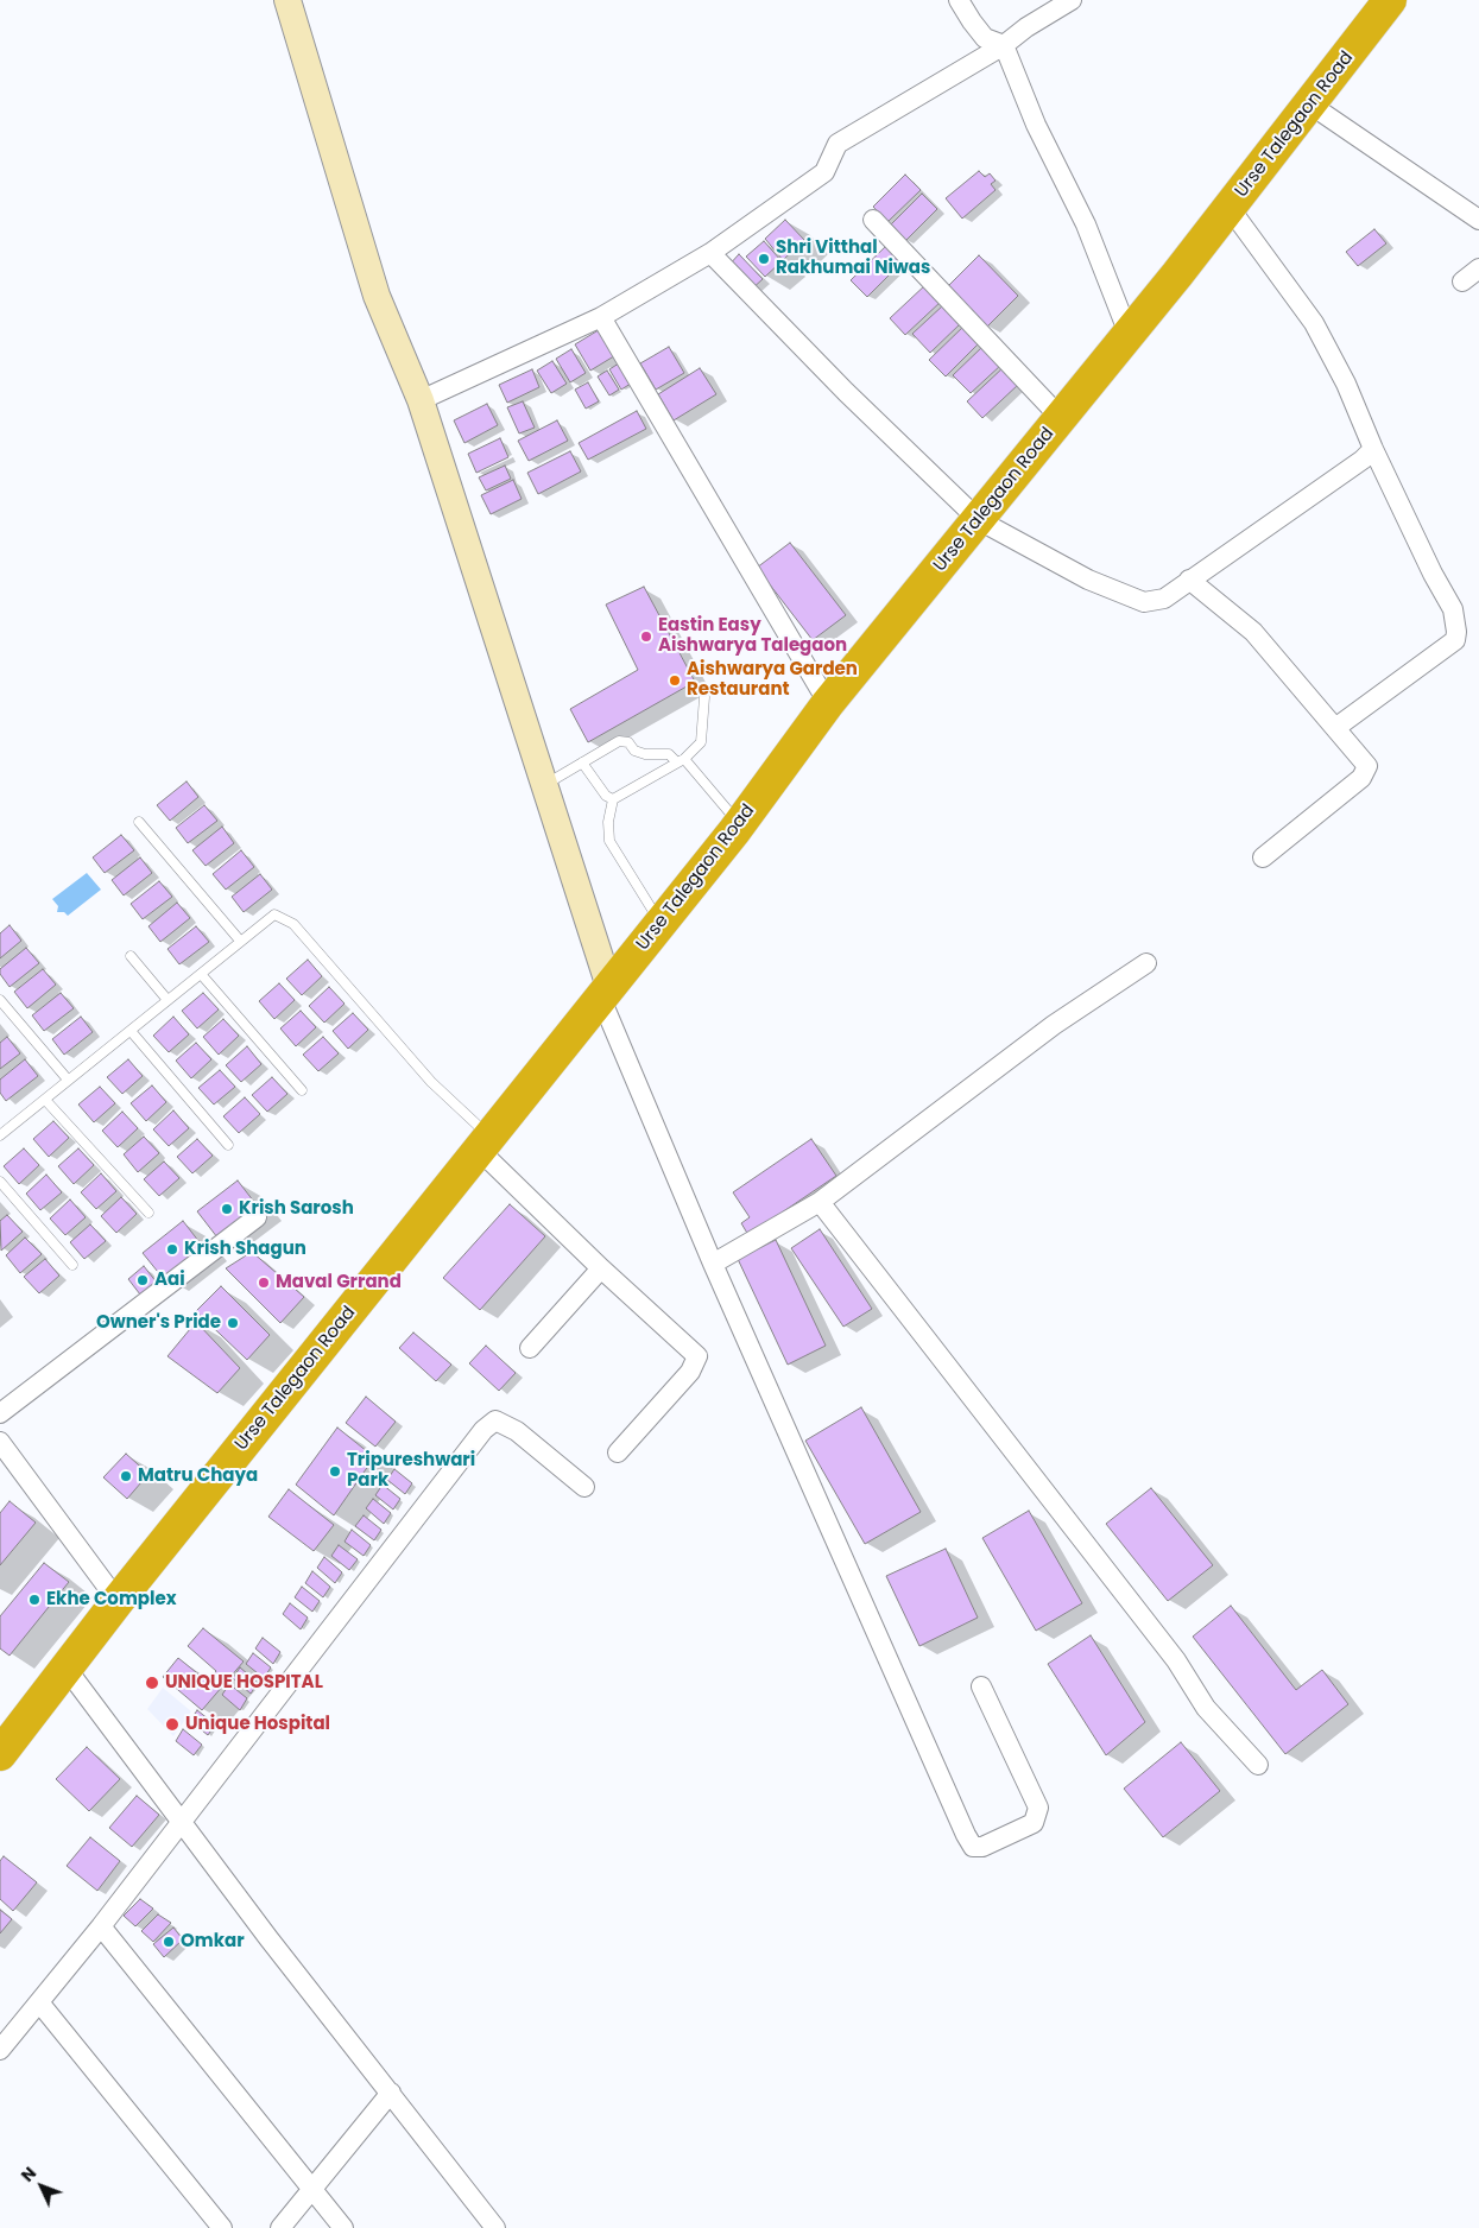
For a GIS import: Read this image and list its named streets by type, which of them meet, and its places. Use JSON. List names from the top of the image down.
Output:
{
  "streets": {
    "highway": ["Urse Talegaon Road"]
  },
  "places": [
    "Shri Vitthal Rakhumai Niwas",
    "Eastin Easy Aishwarya Talegaon",
    "Aishwarya Garden Restaurant",
    "Krish Sarosh",
    "Krish Shagun",
    "Aai",
    "Maval Grrand",
    "Owner's Pride",
    "Tripureshwari Park",
    "Matru Chaya",
    "Ekhe Complex",
    "UNIQUE HOSPITAL",
    "Unique Hospital",
    "Omkar"
  ],
  "north": "top left"
}
